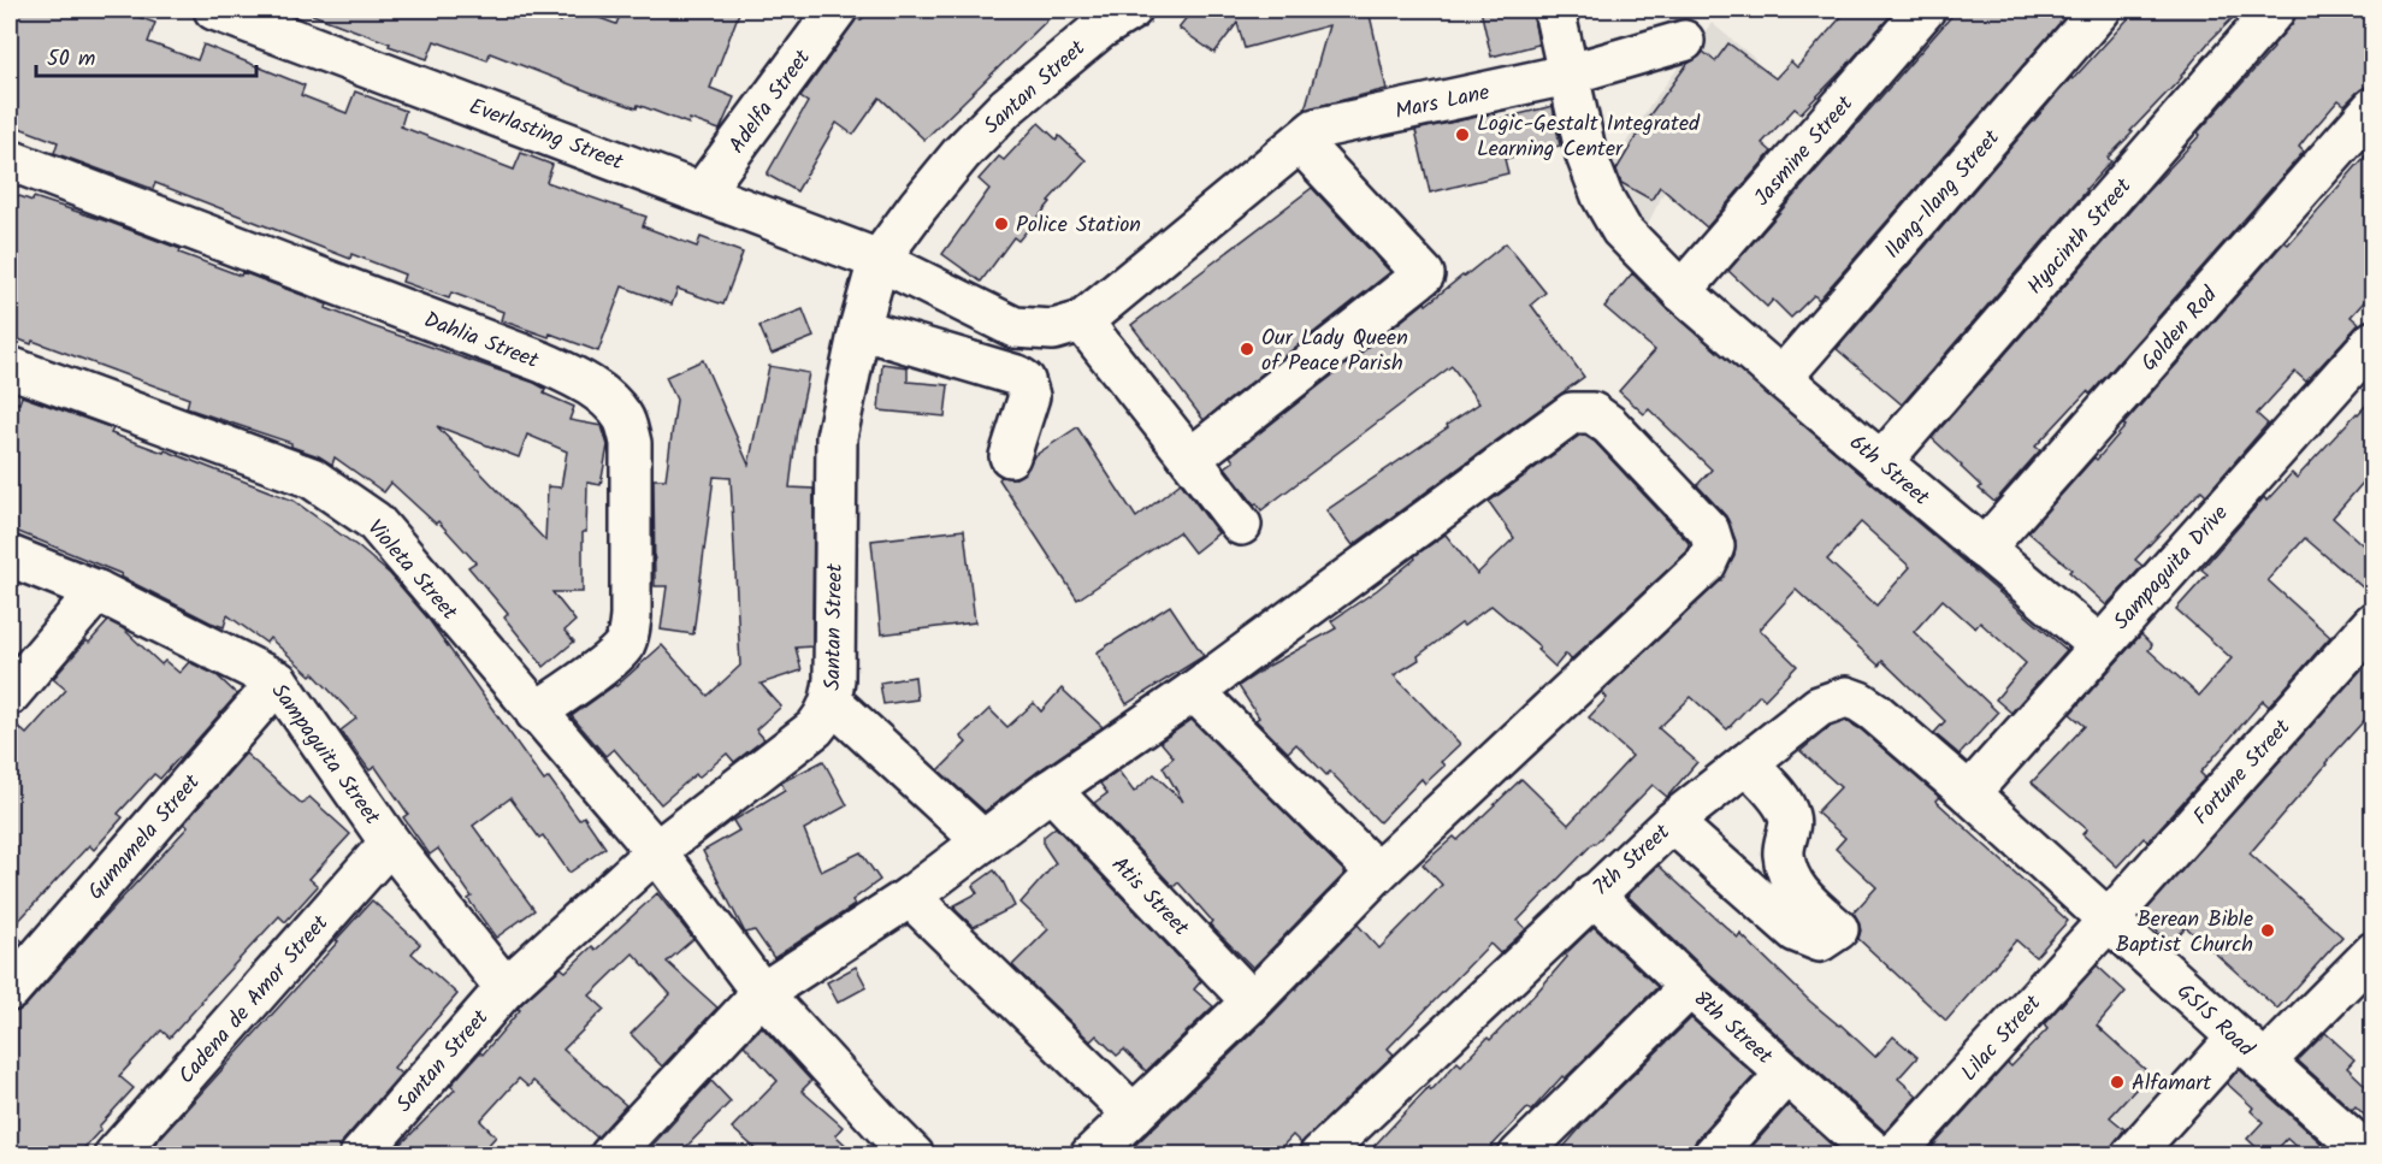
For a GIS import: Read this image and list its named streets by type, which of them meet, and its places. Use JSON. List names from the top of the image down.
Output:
{
  "streets": {
    "street": [
      "Santan Street",
      "Adelfa Street",
      "Mars Lane",
      "Everlasting Street",
      "Jasmine Street",
      "Ilang-Ilang Street",
      "Hyacinth Street",
      "Golden Rod",
      "Dahlia Street",
      "6th Street",
      "Sampaguita Drive",
      "Violeta Street",
      "Sampaguita Street",
      "Fortune Street",
      "Gumamela Street",
      "7th Street",
      "Atis Street",
      "Cadena de Amor Street",
      "GSIS Road",
      "8th Street",
      "Lilac Street"
    ]
  },
  "crossings": [
    ["Santan Street", "Everlasting Street"],
    ["Santan Street", "Violeta Street"],
    ["Santan Street", "Sampaguita Street"],
    ["Adelfa Street", "Everlasting Street"],
    ["Mars Lane", "6th Street"],
    ["Jasmine Street", "6th Street"],
    ["Ilang-Ilang Street", "6th Street"],
    ["Hyacinth Street", "6th Street"],
    ["Golden Rod", "6th Street"],
    ["Dahlia Street", "Violeta Street"],
    ["6th Street", "Sampaguita Drive"],
    ["Sampaguita Drive", "7th Street"],
    ["Sampaguita Drive", "GSIS Road"],
    ["Sampaguita Street", "Gumamela Street"],
    ["Sampaguita Street", "Cadena de Amor Street"],
    ["Fortune Street", "GSIS Road"],
    ["Fortune Street", "Lilac Street"],
    ["7th Street", "GSIS Road"],
    ["7th Street", "8th Street"],
    ["GSIS Road", "Lilac Street"]
  ],
  "places": [
    "Logic-Gestalt Integrated Learning Center",
    "Police Station",
    "Our Lady Queen of Peace Parish",
    "Berean Bible Baptist Church",
    "Alfamart"
  ],
  "scale_bar": "50 m"
}
